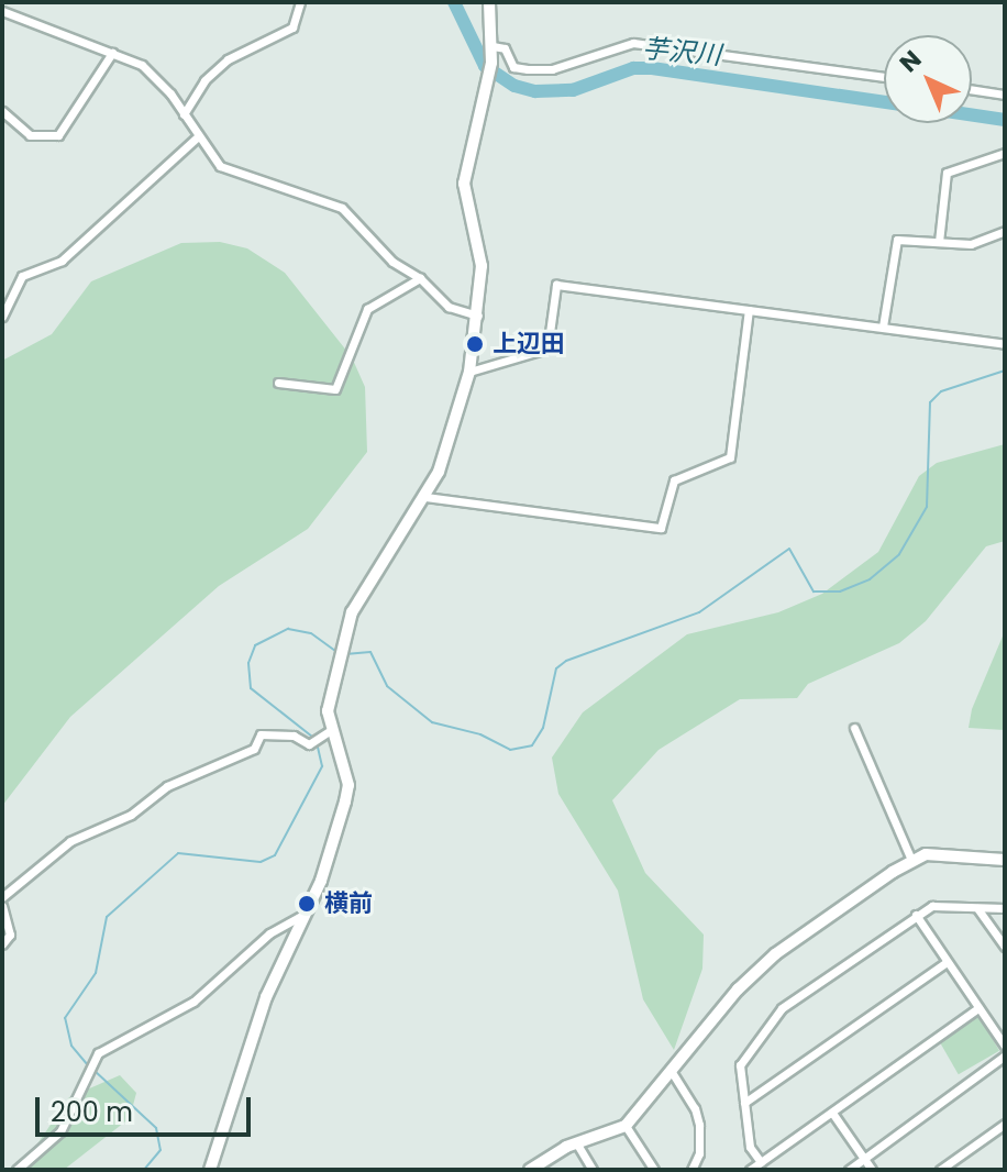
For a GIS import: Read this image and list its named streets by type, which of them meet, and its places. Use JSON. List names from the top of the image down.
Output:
{
  "water": ["芋沢川"],
  "places": ["上辺田", "横前"],
  "scale_bar": "200 m",
  "north": "top left"
}
